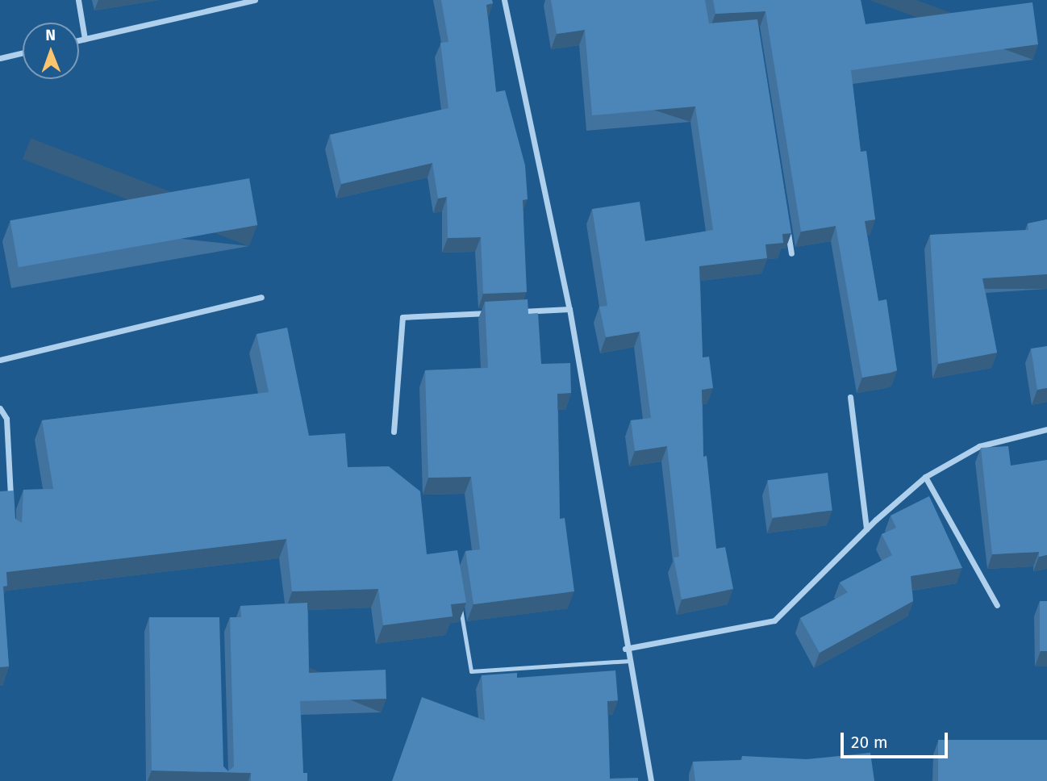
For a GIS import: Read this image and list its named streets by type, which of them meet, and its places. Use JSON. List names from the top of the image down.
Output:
{
  "scale_bar": "20 m",
  "north": "top"
}
